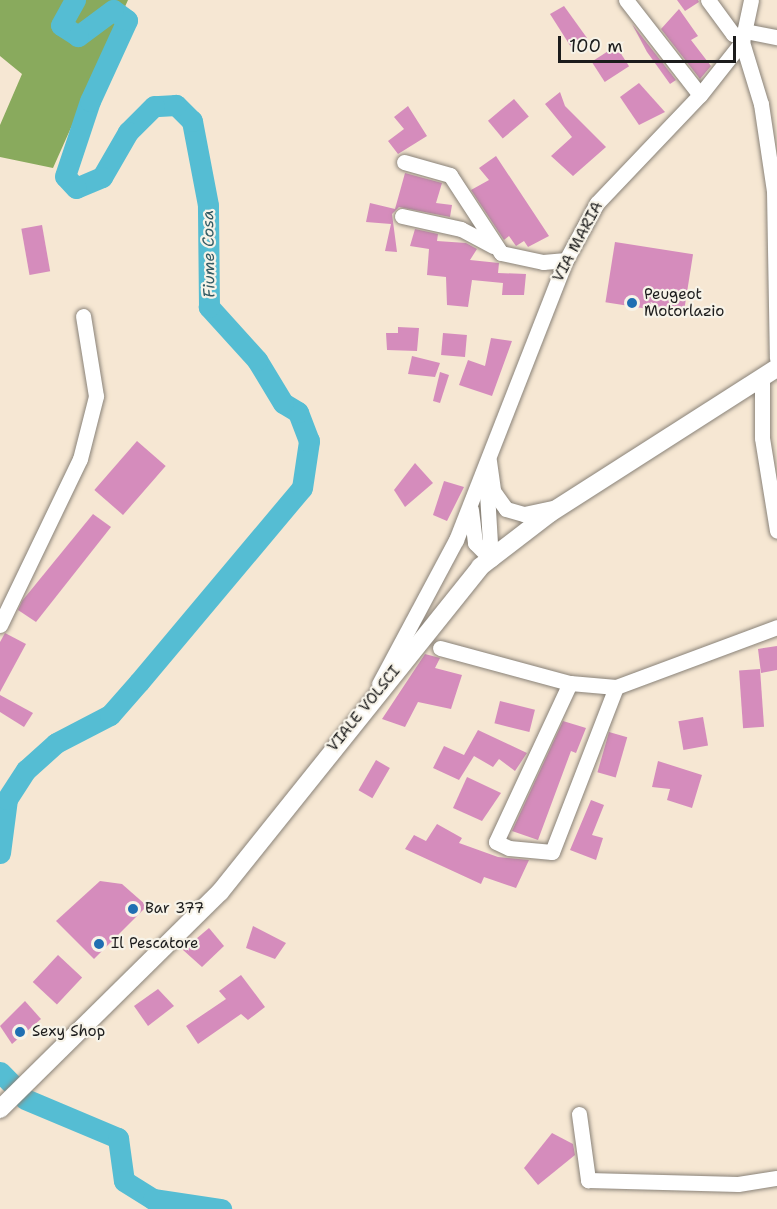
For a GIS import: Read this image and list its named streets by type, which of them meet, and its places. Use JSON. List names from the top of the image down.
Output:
{
  "streets": {
    "main road": ["VIALE VOLSCI"],
    "street": ["VIA MARIA"]
  },
  "water": ["Fiume Cosa"],
  "places": [
    "Peugeot Motorlazio",
    "Bar 377",
    "Il Pescatore",
    "Sexy Shop"
  ],
  "scale_bar": "100 m"
}
